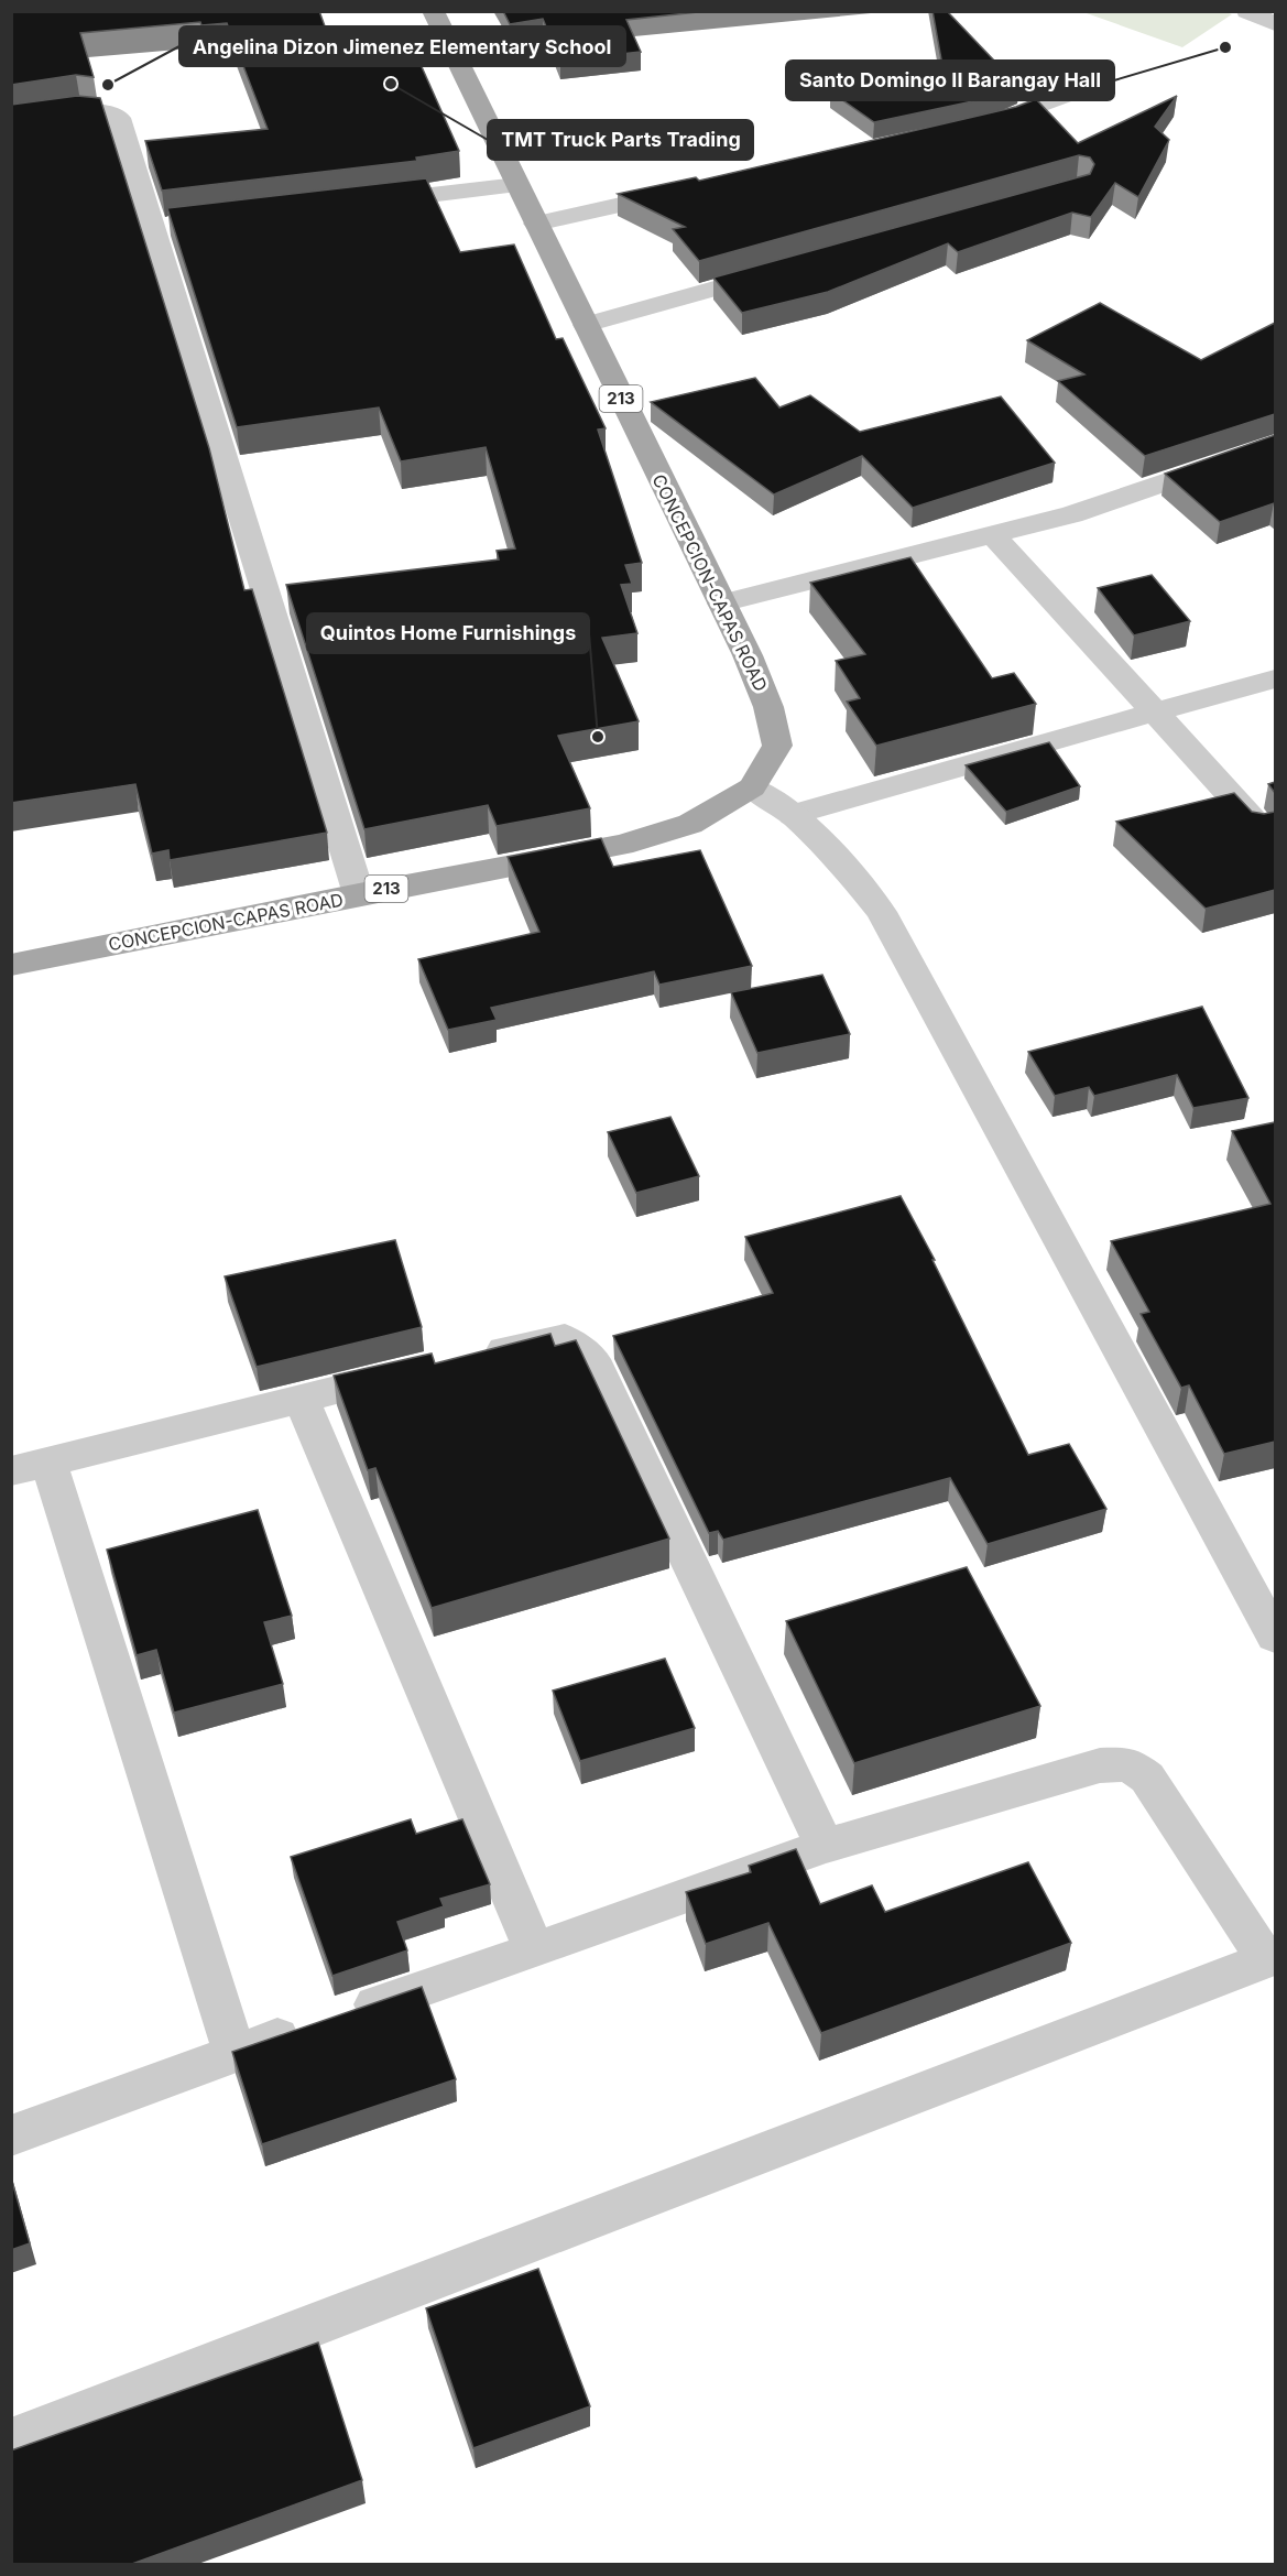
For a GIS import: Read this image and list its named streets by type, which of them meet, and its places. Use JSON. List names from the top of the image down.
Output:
{
  "streets": {
    "main road": ["213", "CONCEPCION-CAPAS ROAD"]
  },
  "places": [
    "Santo Domingo II Barangay Hall",
    "TMT Truck Parts Trading",
    "Angelina Dizon Jimenez Elementary School",
    "Quintos Home Furnishings"
  ]
}
